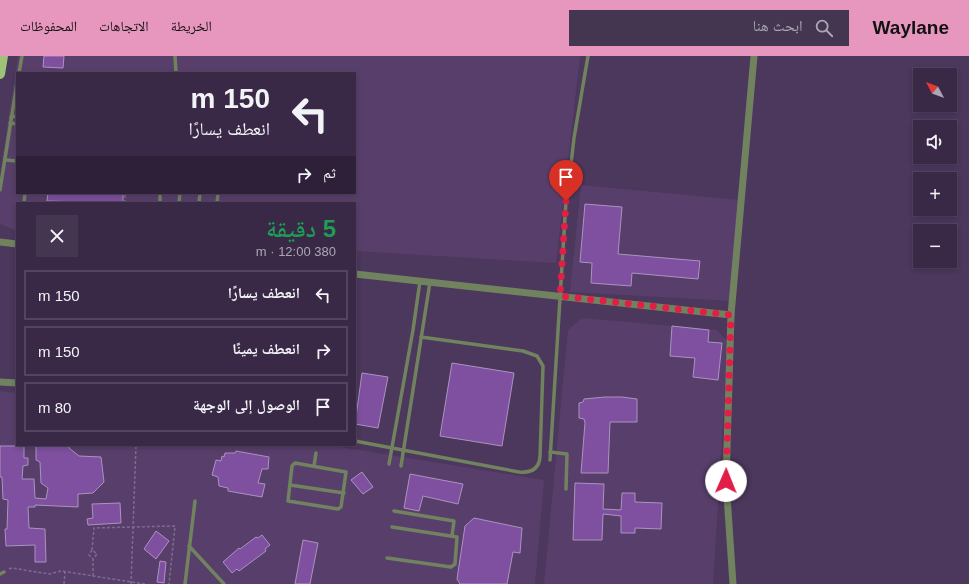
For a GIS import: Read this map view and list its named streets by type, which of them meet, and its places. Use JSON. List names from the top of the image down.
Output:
{
  "north": "top left",
  "page": {
    "header": "Waylane",
    "search": "ابحث هنا",
    "nav": ["الخريطة", "الاتجاهات", "المحفوظات"],
    "map_buttons": ["+", "−"],
    "turn": ["150 m", "انعطف يسارًا"],
    "then": "ثم",
    "heading": ["5 دقيقة", "380 m · 12:00"],
    "list": [
      {
        "name": "انعطف يسارًا",
        "value": "150 m"
      },
      {
        "name": "انعطف يمينًا",
        "value": "150 m"
      },
      {
        "name": "الوصول إلى الوجهة",
        "value": "80 m"
      }
    ]
  }
}
